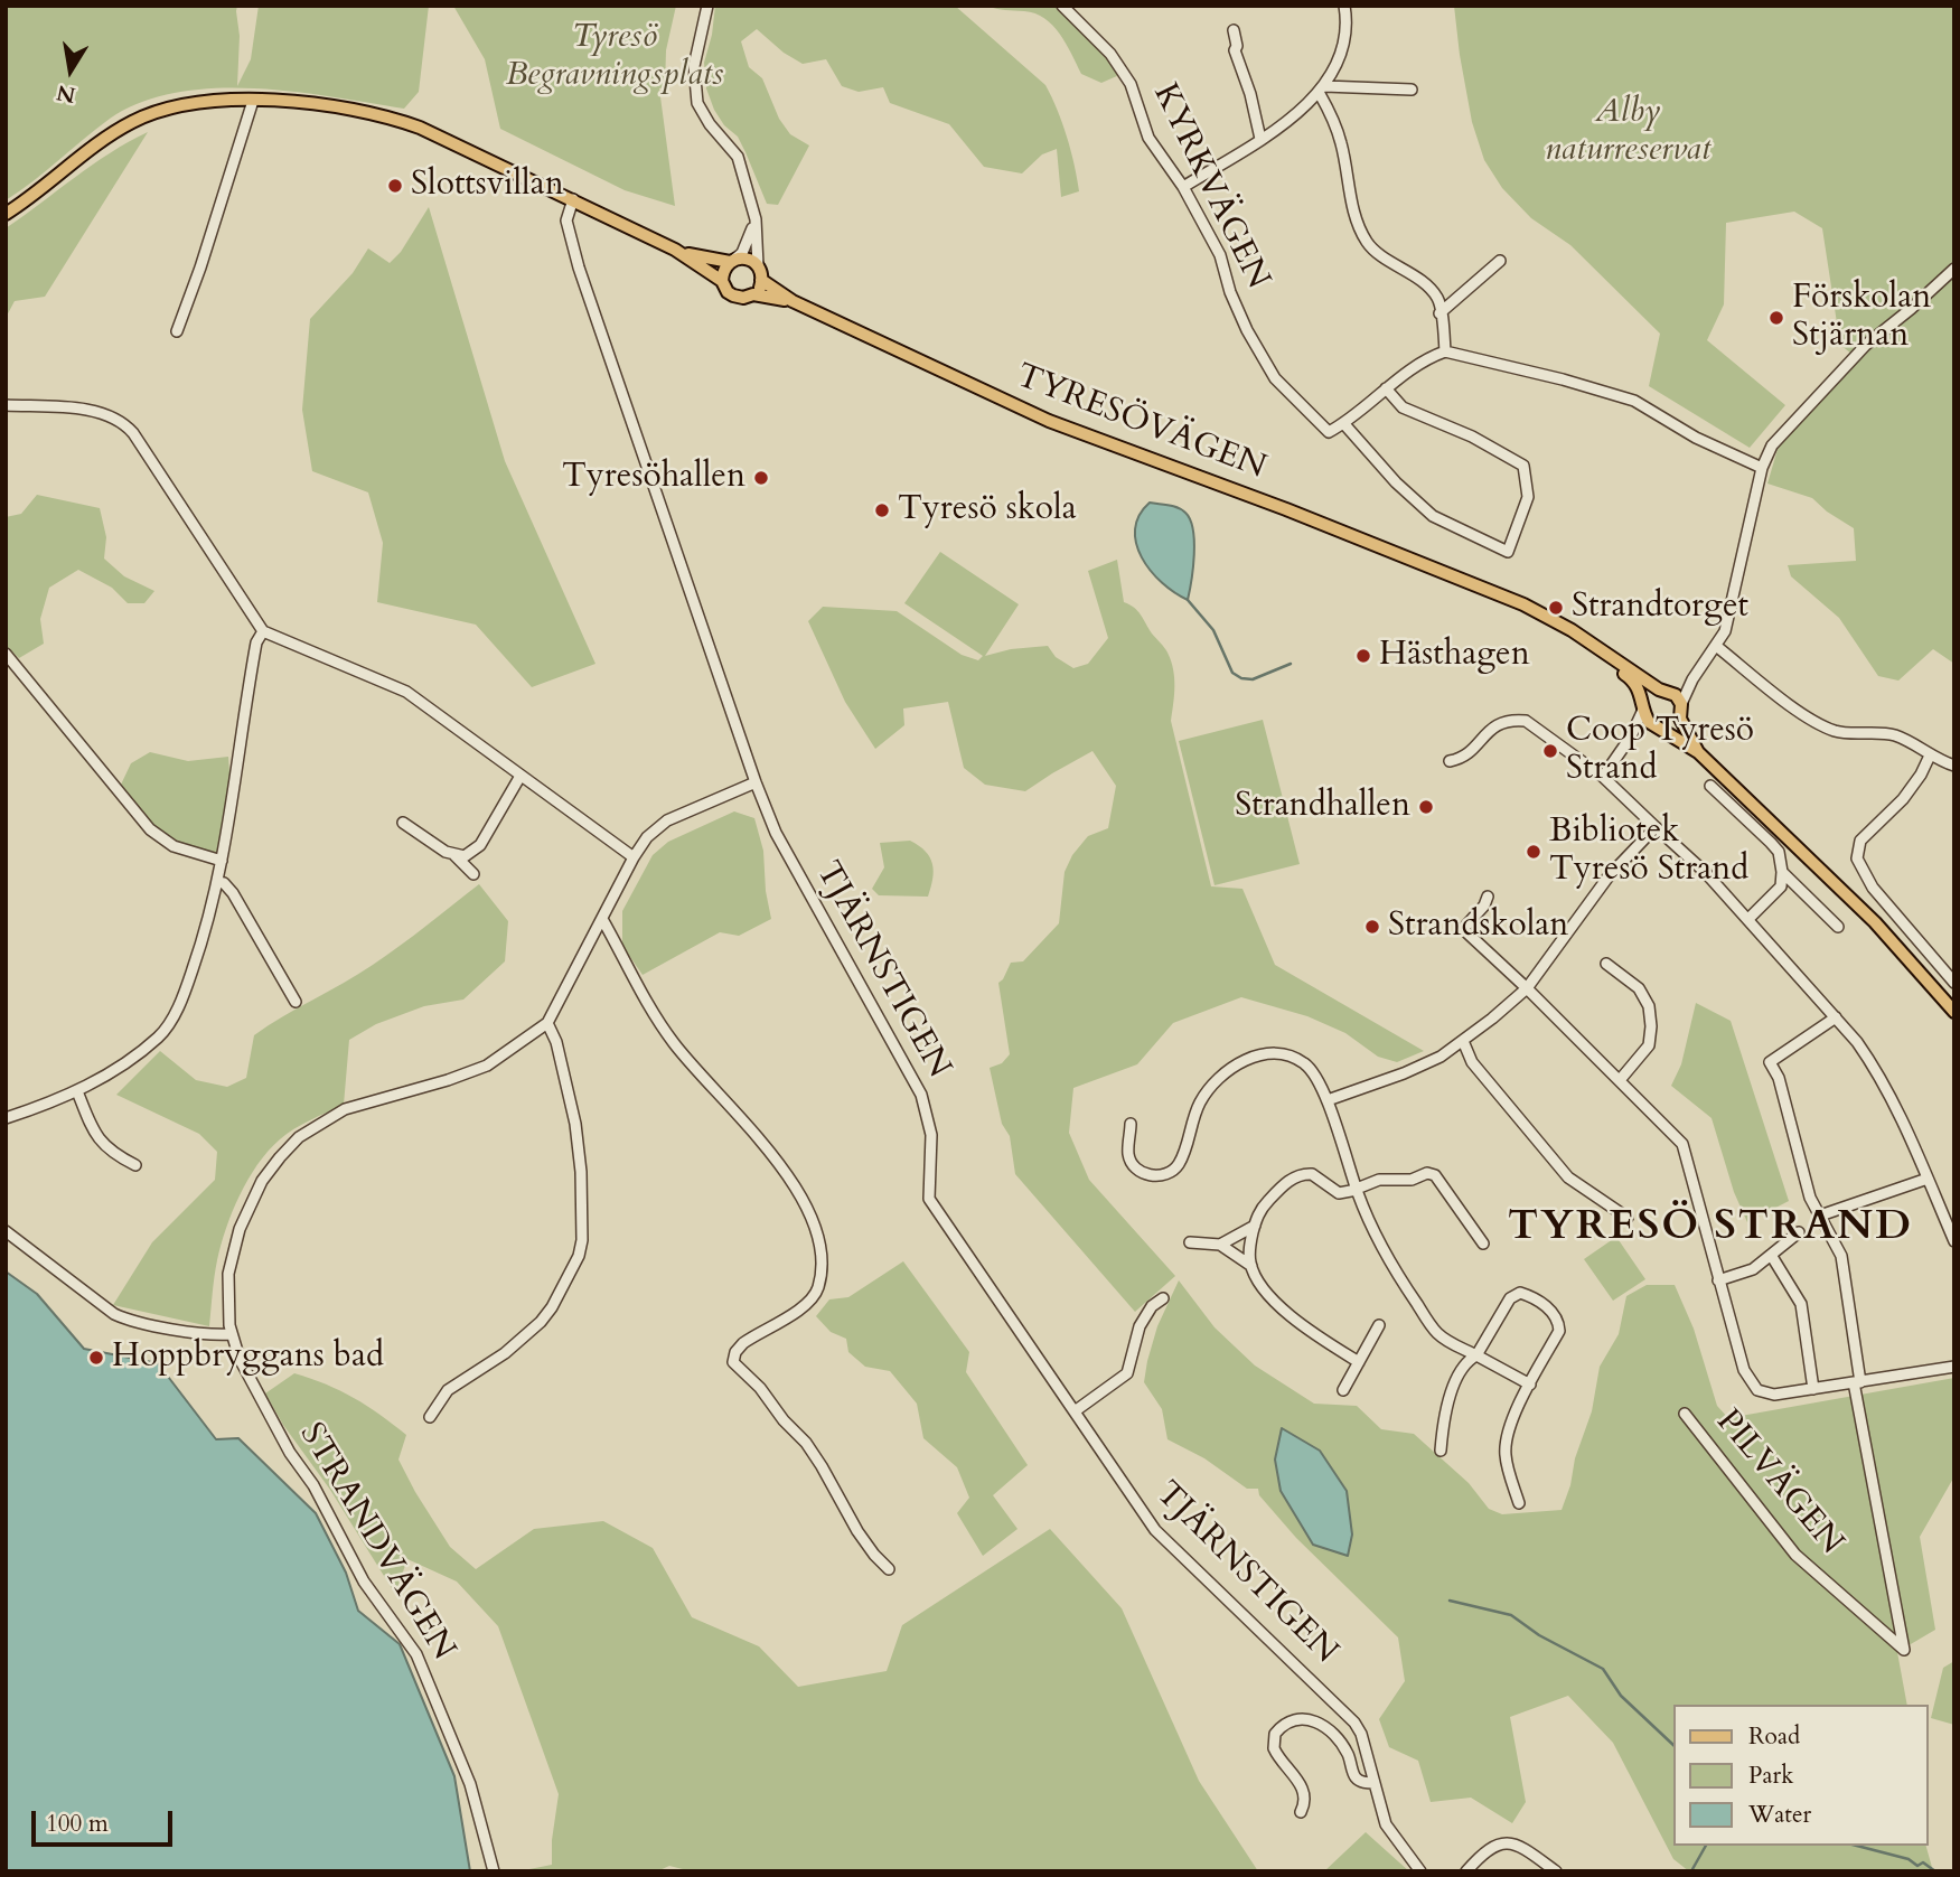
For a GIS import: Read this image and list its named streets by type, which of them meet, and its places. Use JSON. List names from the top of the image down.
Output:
{
  "streets": {
    "main road": ["TYRESÖVÄGEN"],
    "street": [
      "KYRKVÄGEN",
      "TJÄRNSTIGEN",
      "PILVÄGEN",
      "STRANDVÄGEN"
    ]
  },
  "crossings": [
    ["TYRESÖVÄGEN", "TJÄRNSTIGEN"]
  ],
  "districts": ["TYRESÖ STRAND"],
  "parks": ["Tyresö Begravningsplats", "Alby naturreservat"],
  "places": [
    "Slottsvillan",
    "Förskolan Stjärnan",
    "Tyresöhallen",
    "Tyresö skola",
    "Strandtorget",
    "Hästhagen",
    "Coop Tyresö Strand",
    "Strandhallen",
    "Bibliotek Tyresö Strand",
    "Strandskolan",
    "Hoppbryggans bad"
  ],
  "legend": ["Road", "Park", "Water"],
  "scale_bar": "100 m",
  "north": "bottom"
}
